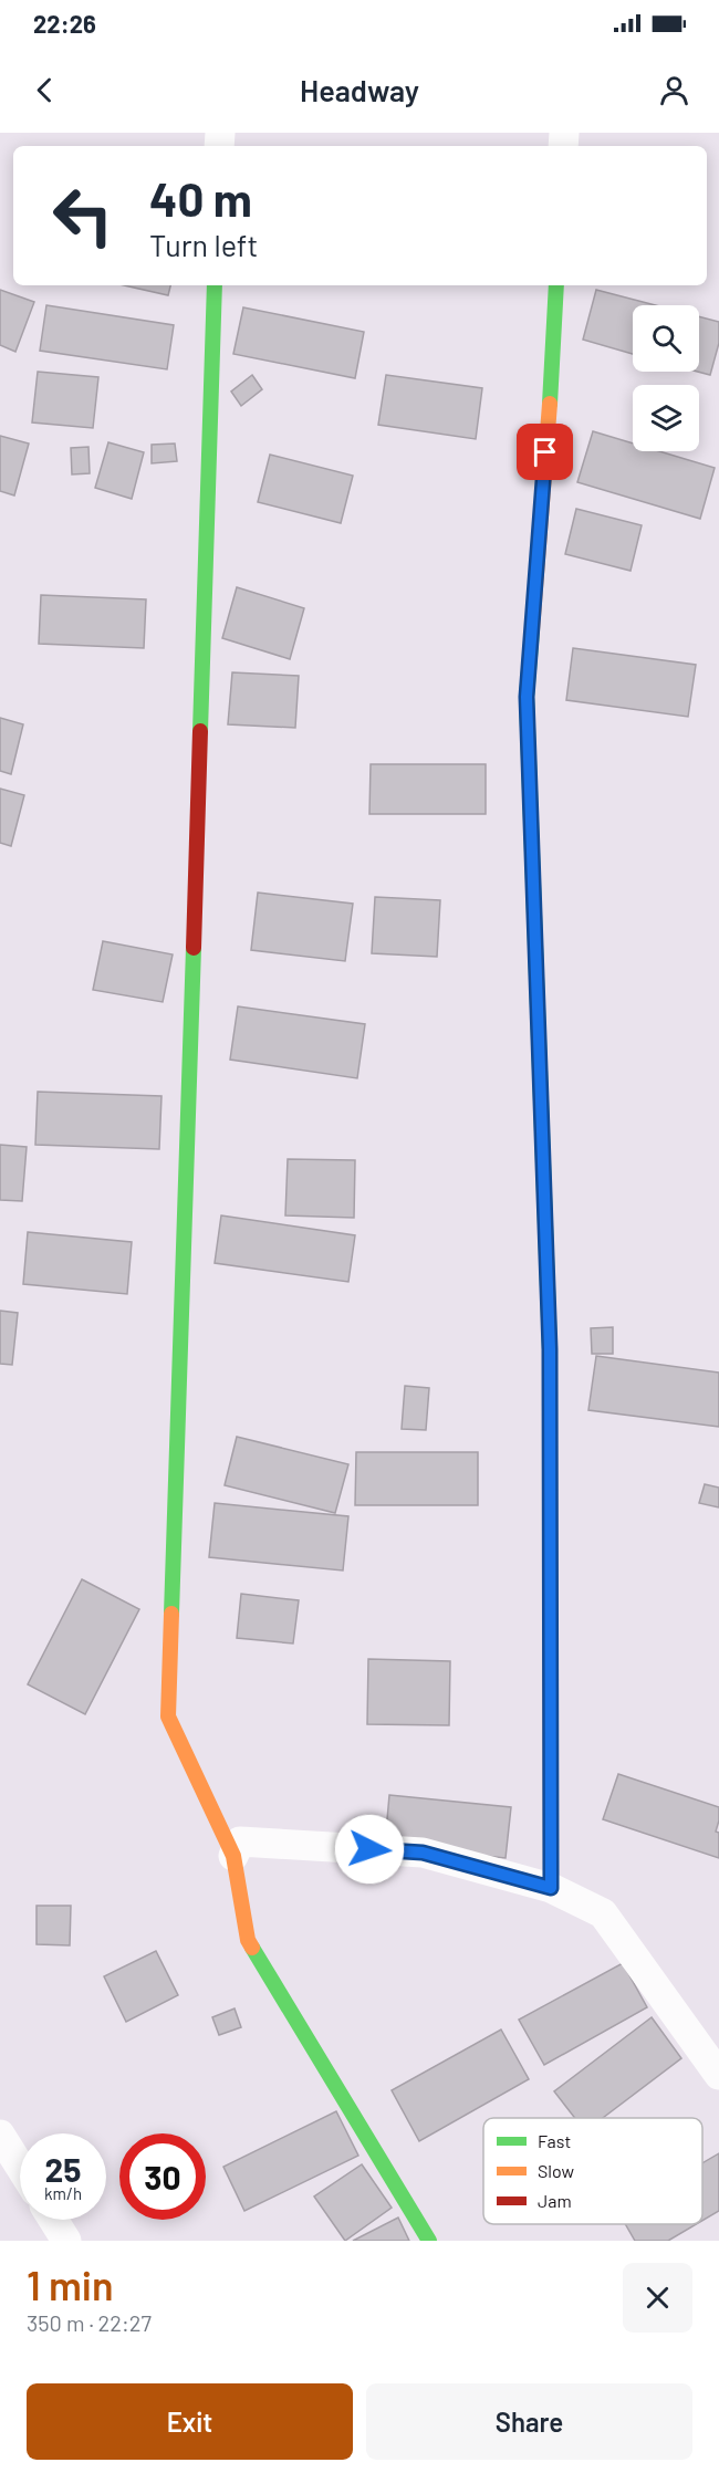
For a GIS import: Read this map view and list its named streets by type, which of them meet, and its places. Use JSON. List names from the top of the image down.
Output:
{
  "legend": ["Fast", "Slow", "Jam"],
  "page": {
    "status": "22:26",
    "header": "Headway",
    "turn": ["40 m", "Turn left"],
    "speed": "25 km/h",
    "limit": "30",
    "heading": ["1 min", "350 m · 22:27"],
    "buttons": ["Exit", "Share"]
  }
}
